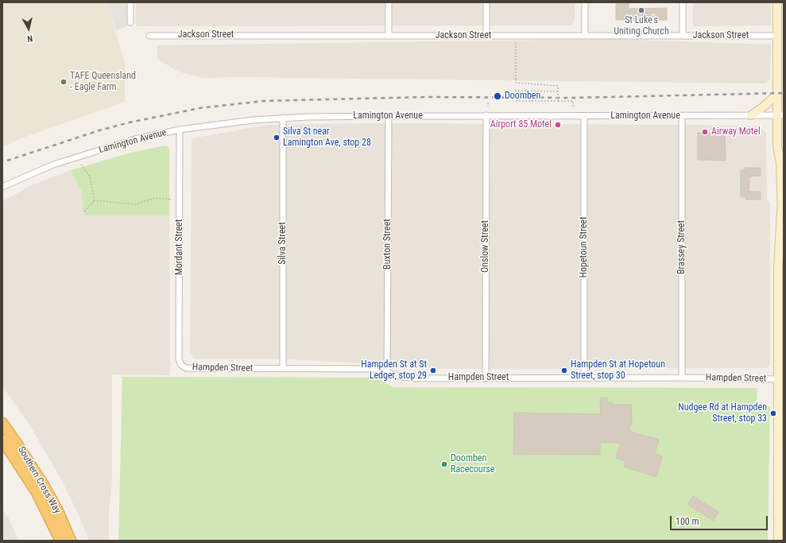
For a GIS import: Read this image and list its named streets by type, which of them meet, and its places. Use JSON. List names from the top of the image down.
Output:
{
  "streets": {
    "highway": ["Southern Cross Way"],
    "street": [
      "Jackson Street",
      "Lamington Avenue",
      "Silva Street",
      "Buxton Street",
      "Onslow Street",
      "Mordant Street",
      "Hopetoun Street",
      "Brassey Street",
      "Hampden Street"
    ]
  },
  "crossings": [
    ["Lamington Avenue", "Silva Street"],
    ["Lamington Avenue", "Buxton Street"],
    ["Lamington Avenue", "Onslow Street"],
    ["Lamington Avenue", "Mordant Street"],
    ["Lamington Avenue", "Hopetoun Street"],
    ["Lamington Avenue", "Brassey Street"],
    ["Silva Street", "Hampden Street"],
    ["Buxton Street", "Hampden Street"],
    ["Onslow Street", "Hampden Street"],
    ["Mordant Street", "Hampden Street"],
    ["Hopetoun Street", "Hampden Street"],
    ["Brassey Street", "Hampden Street"]
  ],
  "places": [
    "St Luke's Uniting Church",
    "TAFE Queensland - Eagle Farm",
    "Doomben",
    "Airport 85 Motel",
    "Airway Motel",
    "Silva St near Lamington Ave, stop 28",
    "Hampden St at St Ledger, stop 29",
    "Hampden St at Hopetoun Street, stop 30",
    "Nudgee Rd at Hampden Street, stop 33",
    "Doomben Racecourse"
  ],
  "scale_bar": "100 m",
  "north": "bottom"
}
